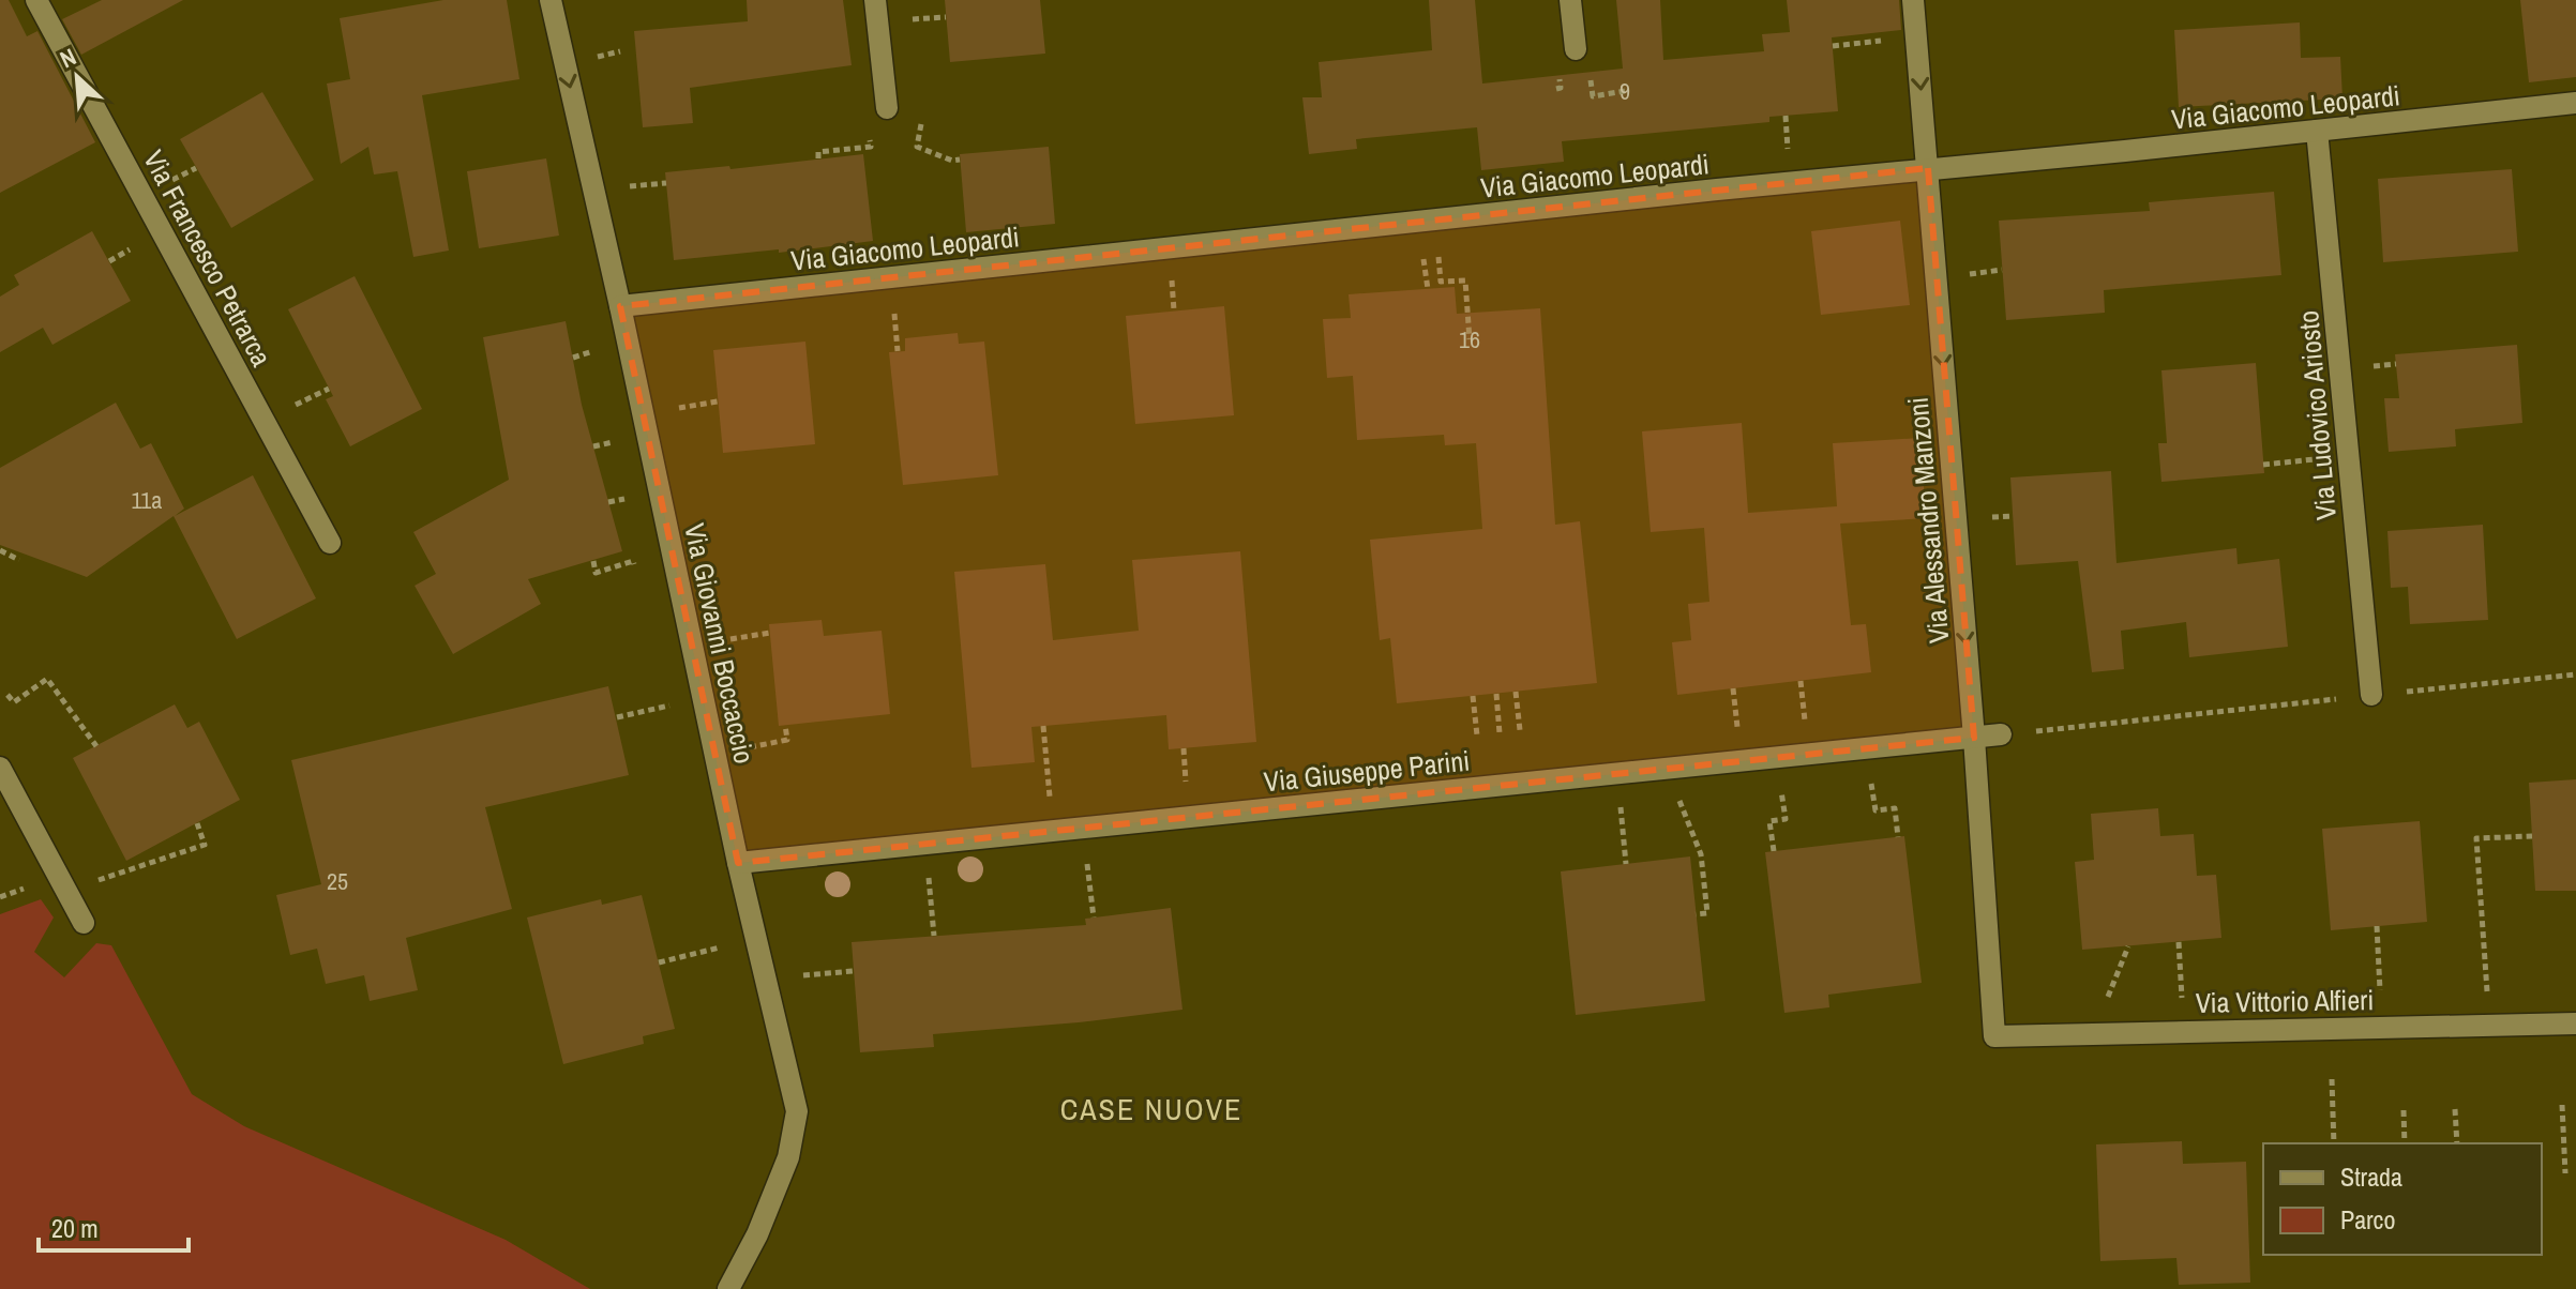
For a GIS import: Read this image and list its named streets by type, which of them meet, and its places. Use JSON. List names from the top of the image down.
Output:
{
  "streets": {
    "street": [
      "Via Giacomo Leopardi",
      "Via Francesco Petrarca",
      "Via Ludovico Ariosto",
      "Via Alessandro Manzoni",
      "Via Giovanni Boccaccio",
      "Via Giuseppe Parini",
      "Via Vittorio Alfieri"
    ]
  },
  "crossings": [
    ["Via Giacomo Leopardi", "Via Ludovico Ariosto"],
    ["Via Giacomo Leopardi", "Via Alessandro Manzoni"],
    ["Via Giacomo Leopardi", "Via Giovanni Boccaccio"],
    ["Via Alessandro Manzoni", "Via Giuseppe Parini"],
    ["Via Alessandro Manzoni", "Via Vittorio Alfieri"],
    ["Via Giovanni Boccaccio", "Via Giuseppe Parini"]
  ],
  "one_way": ["Via Alessandro Manzoni"],
  "districts": ["CASE NUOVE"],
  "house_numbers": [
    "9",
    "16",
    "11a",
    "25"
  ],
  "legend": ["Strada", "Parco"],
  "scale_bar": "20 m",
  "north": "top left"
}
